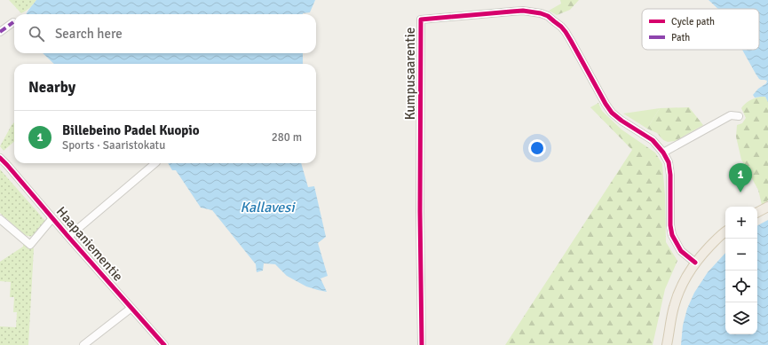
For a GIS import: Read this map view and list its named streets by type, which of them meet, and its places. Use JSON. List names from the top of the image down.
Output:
{
  "streets": {
    "street": ["Kumpusaarentie", "Haapaniementie"]
  },
  "water": ["Kallavesi"],
  "legend": ["Cycle path", "Path"],
  "page": {
    "search": "Search here",
    "heading": "Nearby",
    "list": [
      {
        "mark": "1",
        "name": "Billebeino Padel Kuopio",
        "note": "Sports · Saaristokatu",
        "value": "280 m"
      }
    ],
    "pins": "1",
    "map_buttons": ["+", "−"]
  }
}
